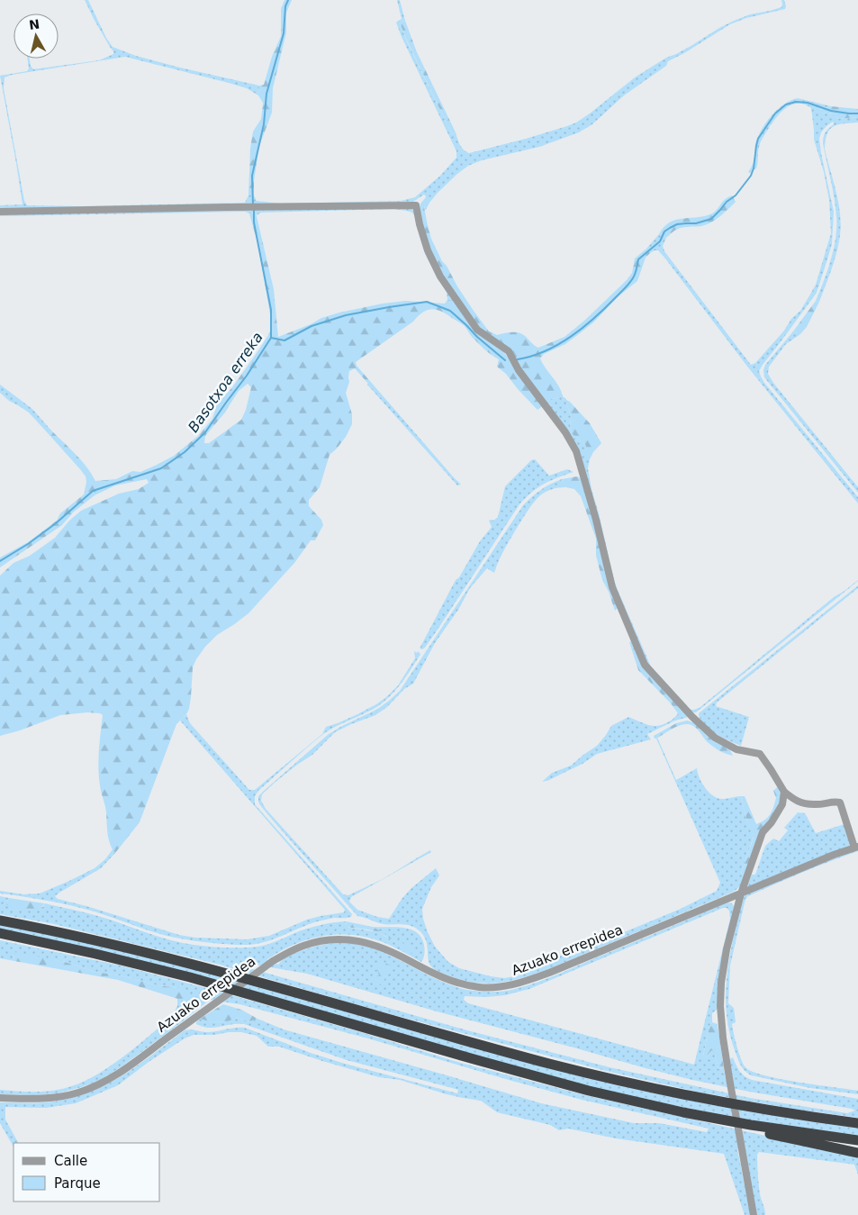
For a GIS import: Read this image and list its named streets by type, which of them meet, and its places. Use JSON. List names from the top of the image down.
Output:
{
  "streets": {
    "street": ["Azuako errepidea"]
  },
  "water": ["Basotxoa erreka"],
  "legend": ["Calle", "Parque"],
  "north": "top"
}
